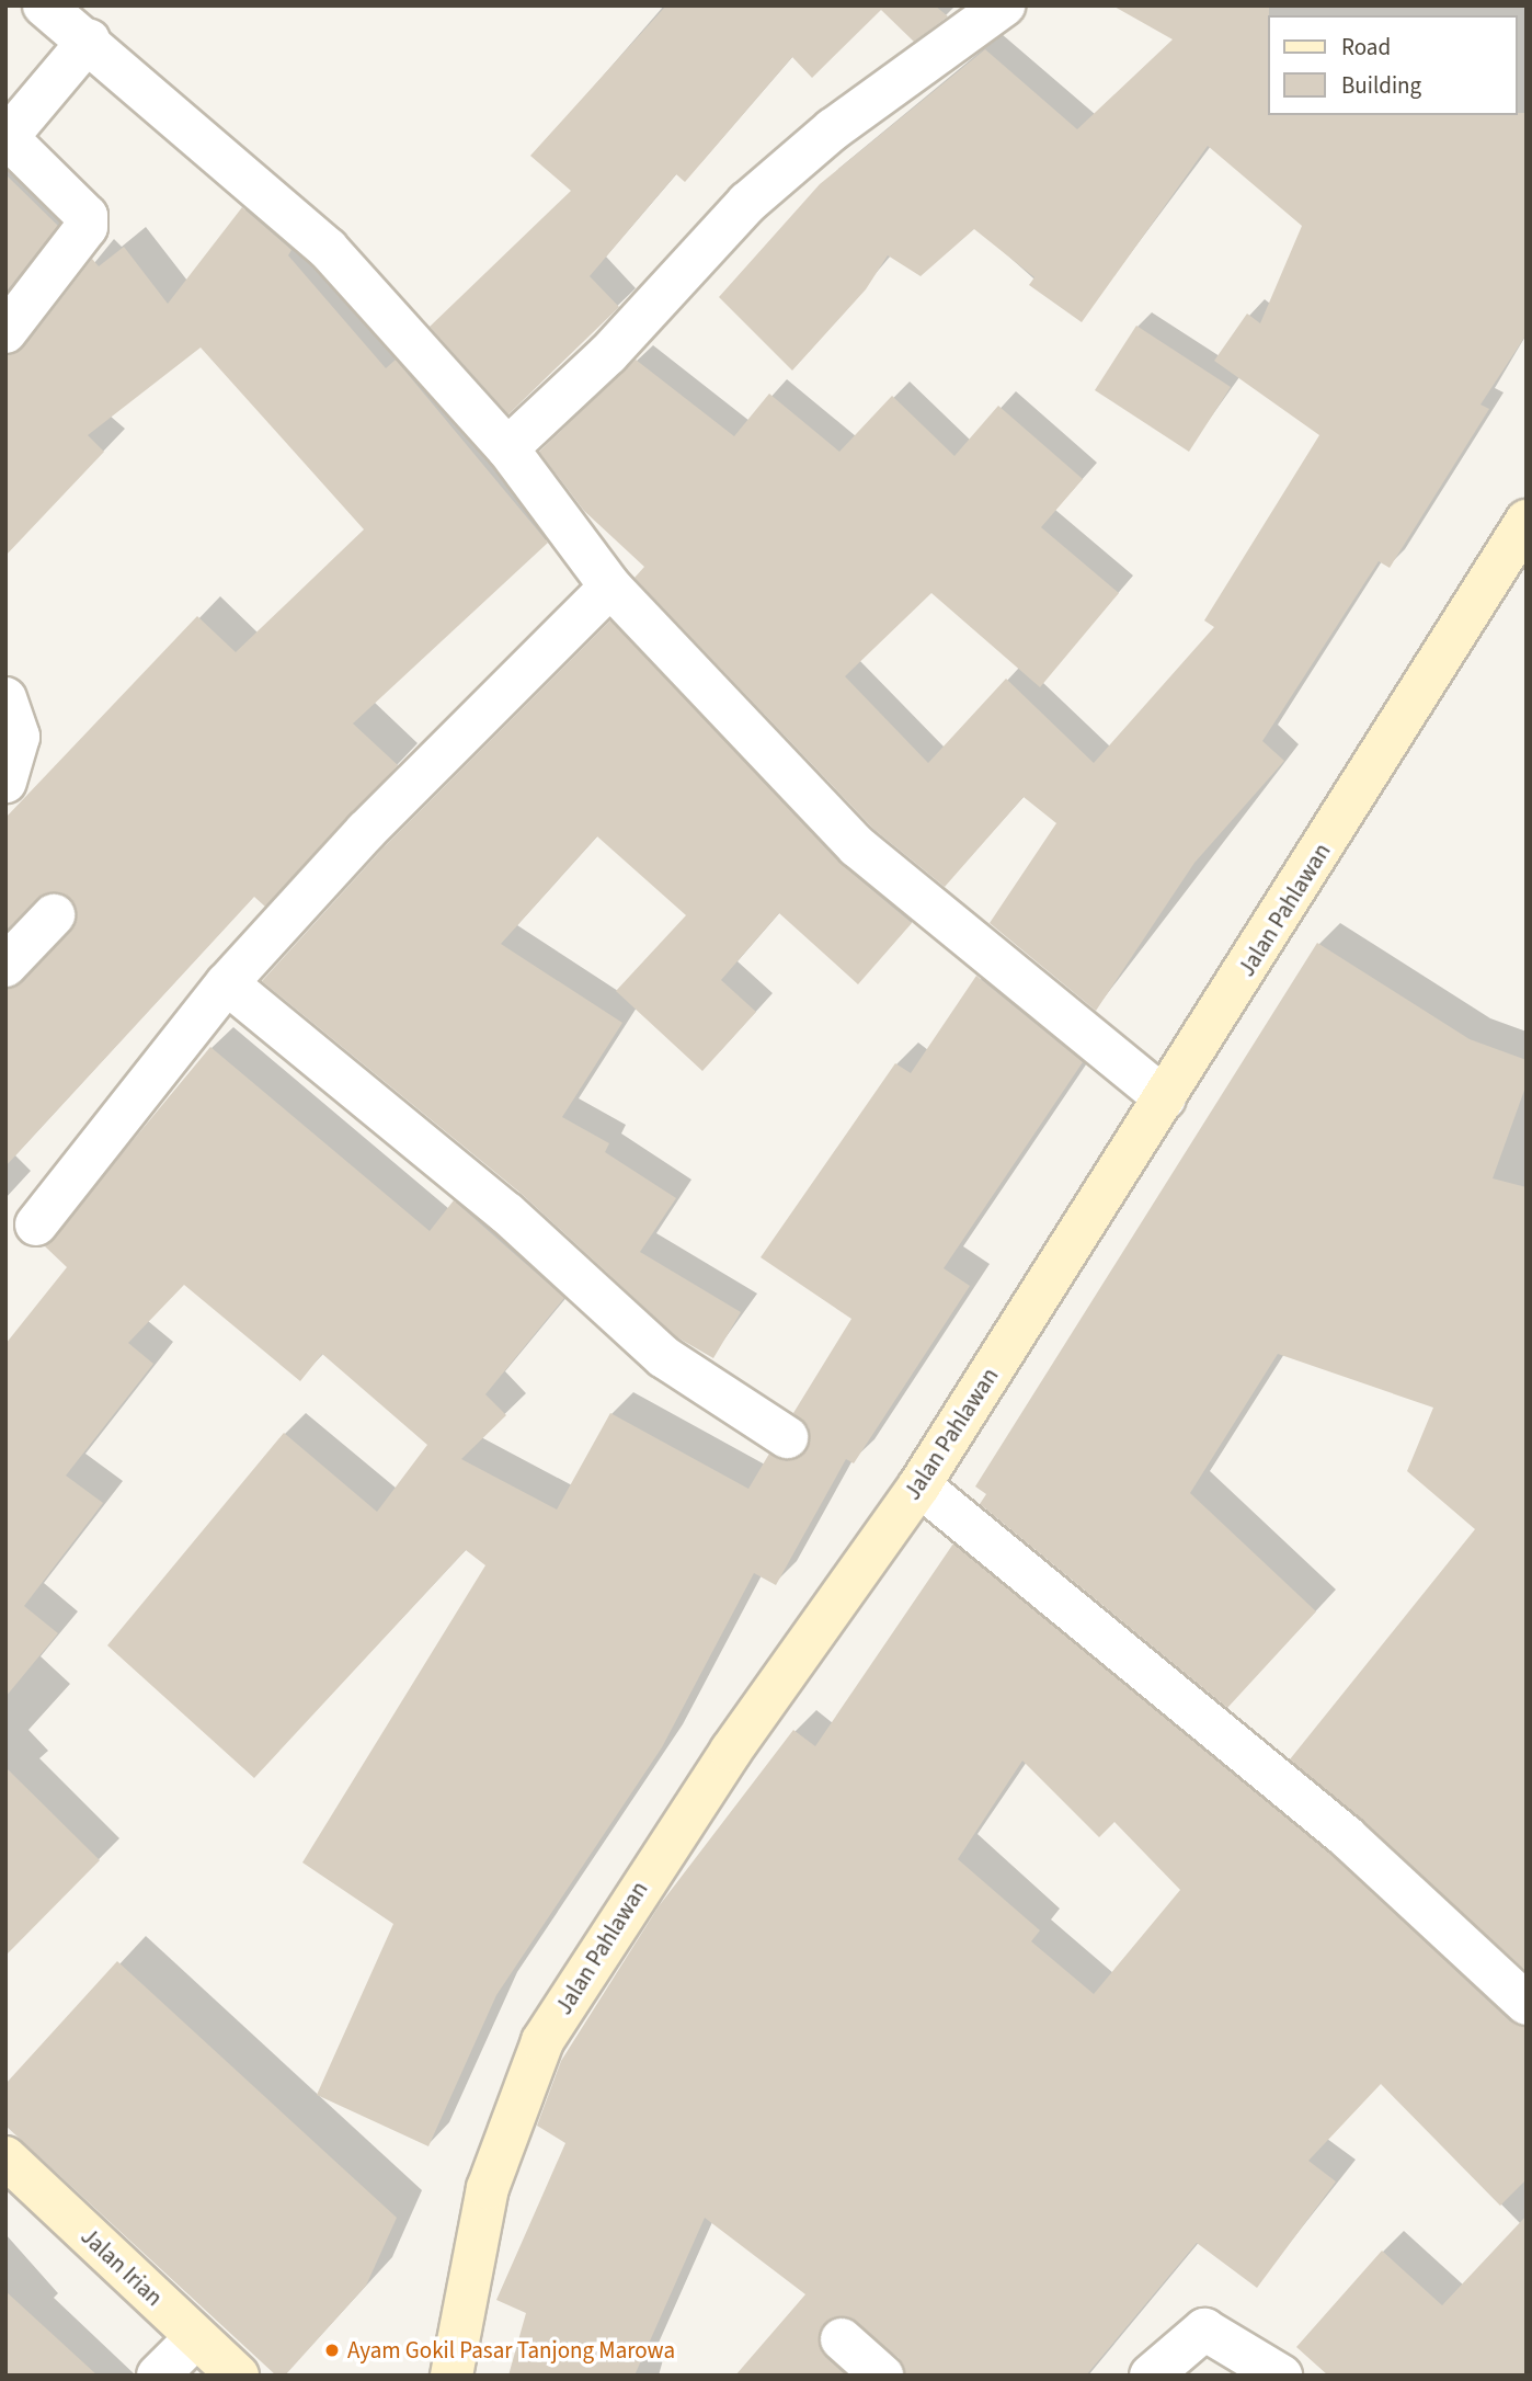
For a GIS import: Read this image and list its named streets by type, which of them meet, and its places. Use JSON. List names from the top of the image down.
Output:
{
  "streets": {
    "street": ["Jalan Pahlawan", "Jalan Irian"]
  },
  "places": ["Ayam Gokil Pasar Tanjong Marowa"],
  "legend": ["Road", "Building"]
}
